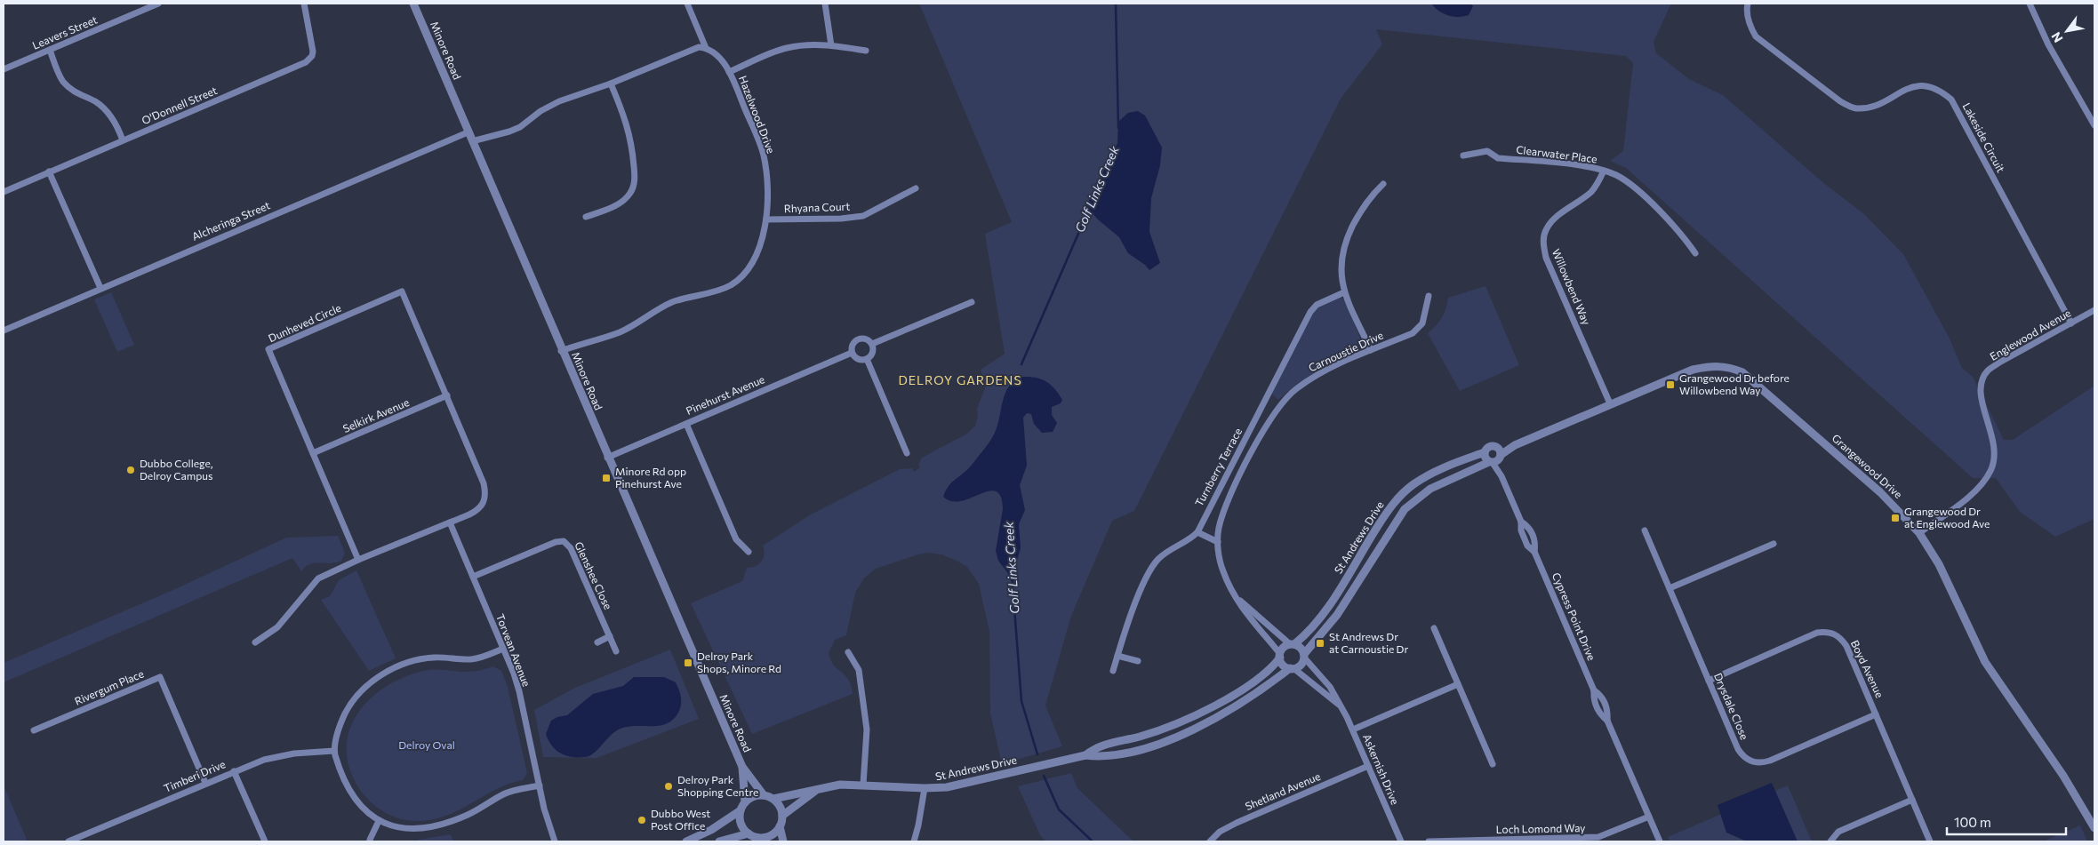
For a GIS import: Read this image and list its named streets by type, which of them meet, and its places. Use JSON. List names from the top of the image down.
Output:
{
  "streets": {
    "street": [
      "Leavers Street",
      "Minore Road",
      "O'Donnell Street",
      "Hazelwood Drive",
      "Lakeside Circuit",
      "Clearwater Place",
      "Rhyana Court",
      "Alcheringa Street",
      "Willowbend Way",
      "Dunheved Circle",
      "Englewood Avenue",
      "Carnoustie Drive",
      "Pinehurst Avenue",
      "Selkirk Avenue",
      "Grangewood Drive",
      "Turnberry Terrace",
      "St Andrews Drive",
      "Glenshee Close",
      "Cypress Point Drive",
      "Torvean Avenue",
      "Boyd Avenue",
      "Rivergum Place",
      "Drysdale Close",
      "Askernish Drive",
      "Timberi Drive",
      "Shetland Avenue",
      "Loch Lomond Way"
    ]
  },
  "crossings": [
    ["Minore Road", "Hazelwood Drive"],
    ["Minore Road", "Alcheringa Street"],
    ["Minore Road", "Pinehurst Avenue"],
    ["Minore Road", "St Andrews Drive"],
    ["Hazelwood Drive", "Rhyana Court"],
    ["Lakeside Circuit", "Englewood Avenue"],
    ["Clearwater Place", "Willowbend Way"],
    ["Willowbend Way", "Grangewood Drive"],
    ["Dunheved Circle", "Selkirk Avenue"],
    ["Dunheved Circle", "Torvean Avenue"],
    ["Englewood Avenue", "Grangewood Drive"],
    ["Carnoustie Drive", "St Andrews Drive"],
    ["Carnoustie Drive", "Askernish Drive"],
    ["Grangewood Drive", "St Andrews Drive"],
    ["Grangewood Drive", "Cypress Point Drive"],
    ["St Andrews Drive", "Cypress Point Drive"],
    ["St Andrews Drive", "Askernish Drive"],
    ["Glenshee Close", "Torvean Avenue"],
    ["Cypress Point Drive", "Loch Lomond Way"],
    ["Boyd Avenue", "Drysdale Close"],
    ["Rivergum Place", "Timberi Drive"],
    ["Askernish Drive", "Shetland Avenue"]
  ],
  "districts": ["DELROY GARDENS"],
  "water": ["Golf Links Creek"],
  "parks": ["Delroy Oval"],
  "places": {
    "transit": [
      "Grangewood Dr before Willowbend Way",
      "Minore Rd opp Pinehurst Ave",
      "Grangewood Dr at Englewood Ave",
      "St Andrews Dr at Carnoustie Dr",
      "Delroy Park Shops, Minore Rd"
    ],
    "other": ["Dubbo College, Delroy Campus", "Delroy Park Shopping Centre", "Dubbo West Post Office"]
  },
  "scale_bar": "100 m",
  "north": "bottom left"
}
